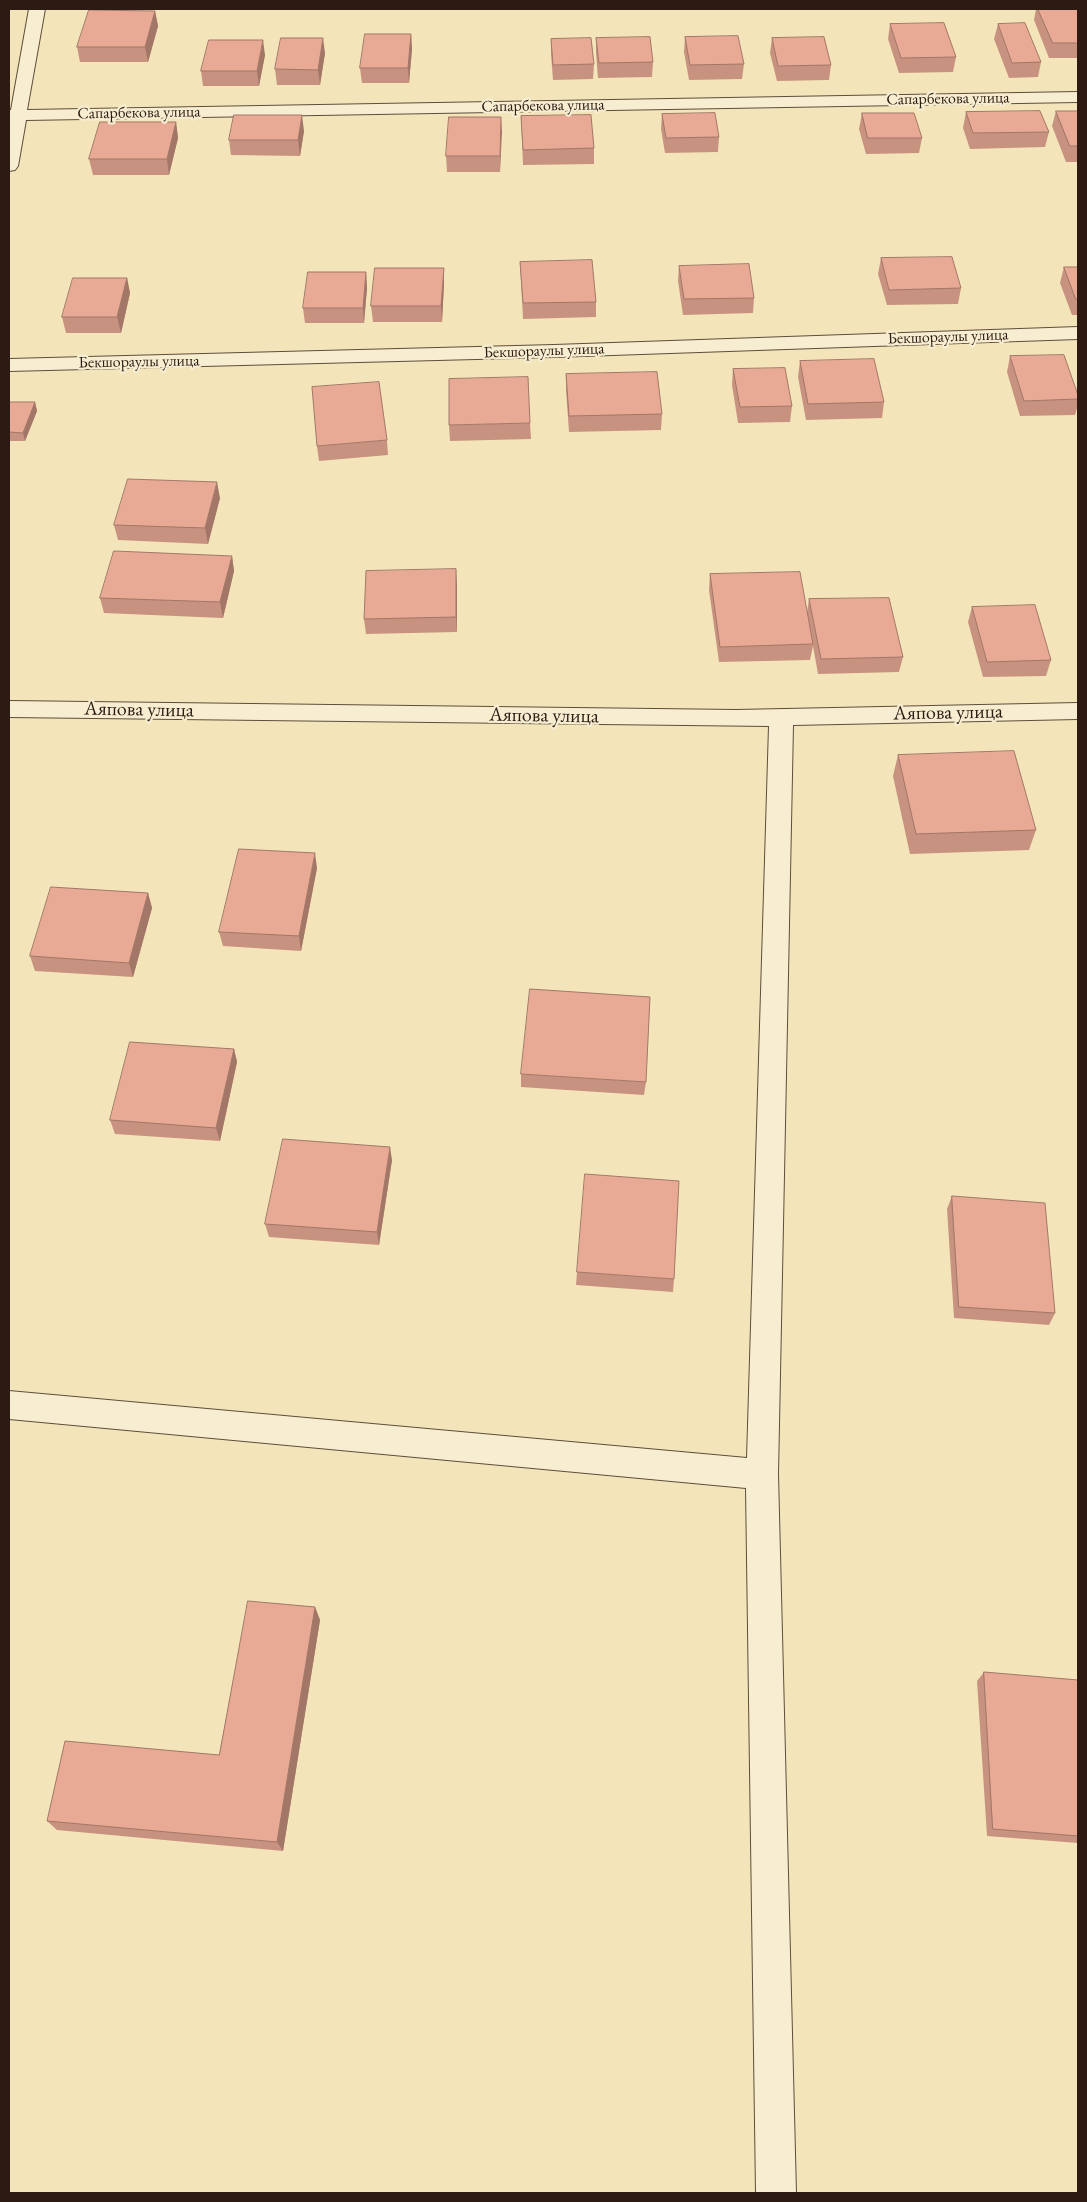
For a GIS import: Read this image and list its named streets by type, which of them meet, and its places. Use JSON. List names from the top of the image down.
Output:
{
  "streets": {
    "street": ["Сапарбекова улица", "Бекшораулы улица", "Аяпова улица"]
  }
}
